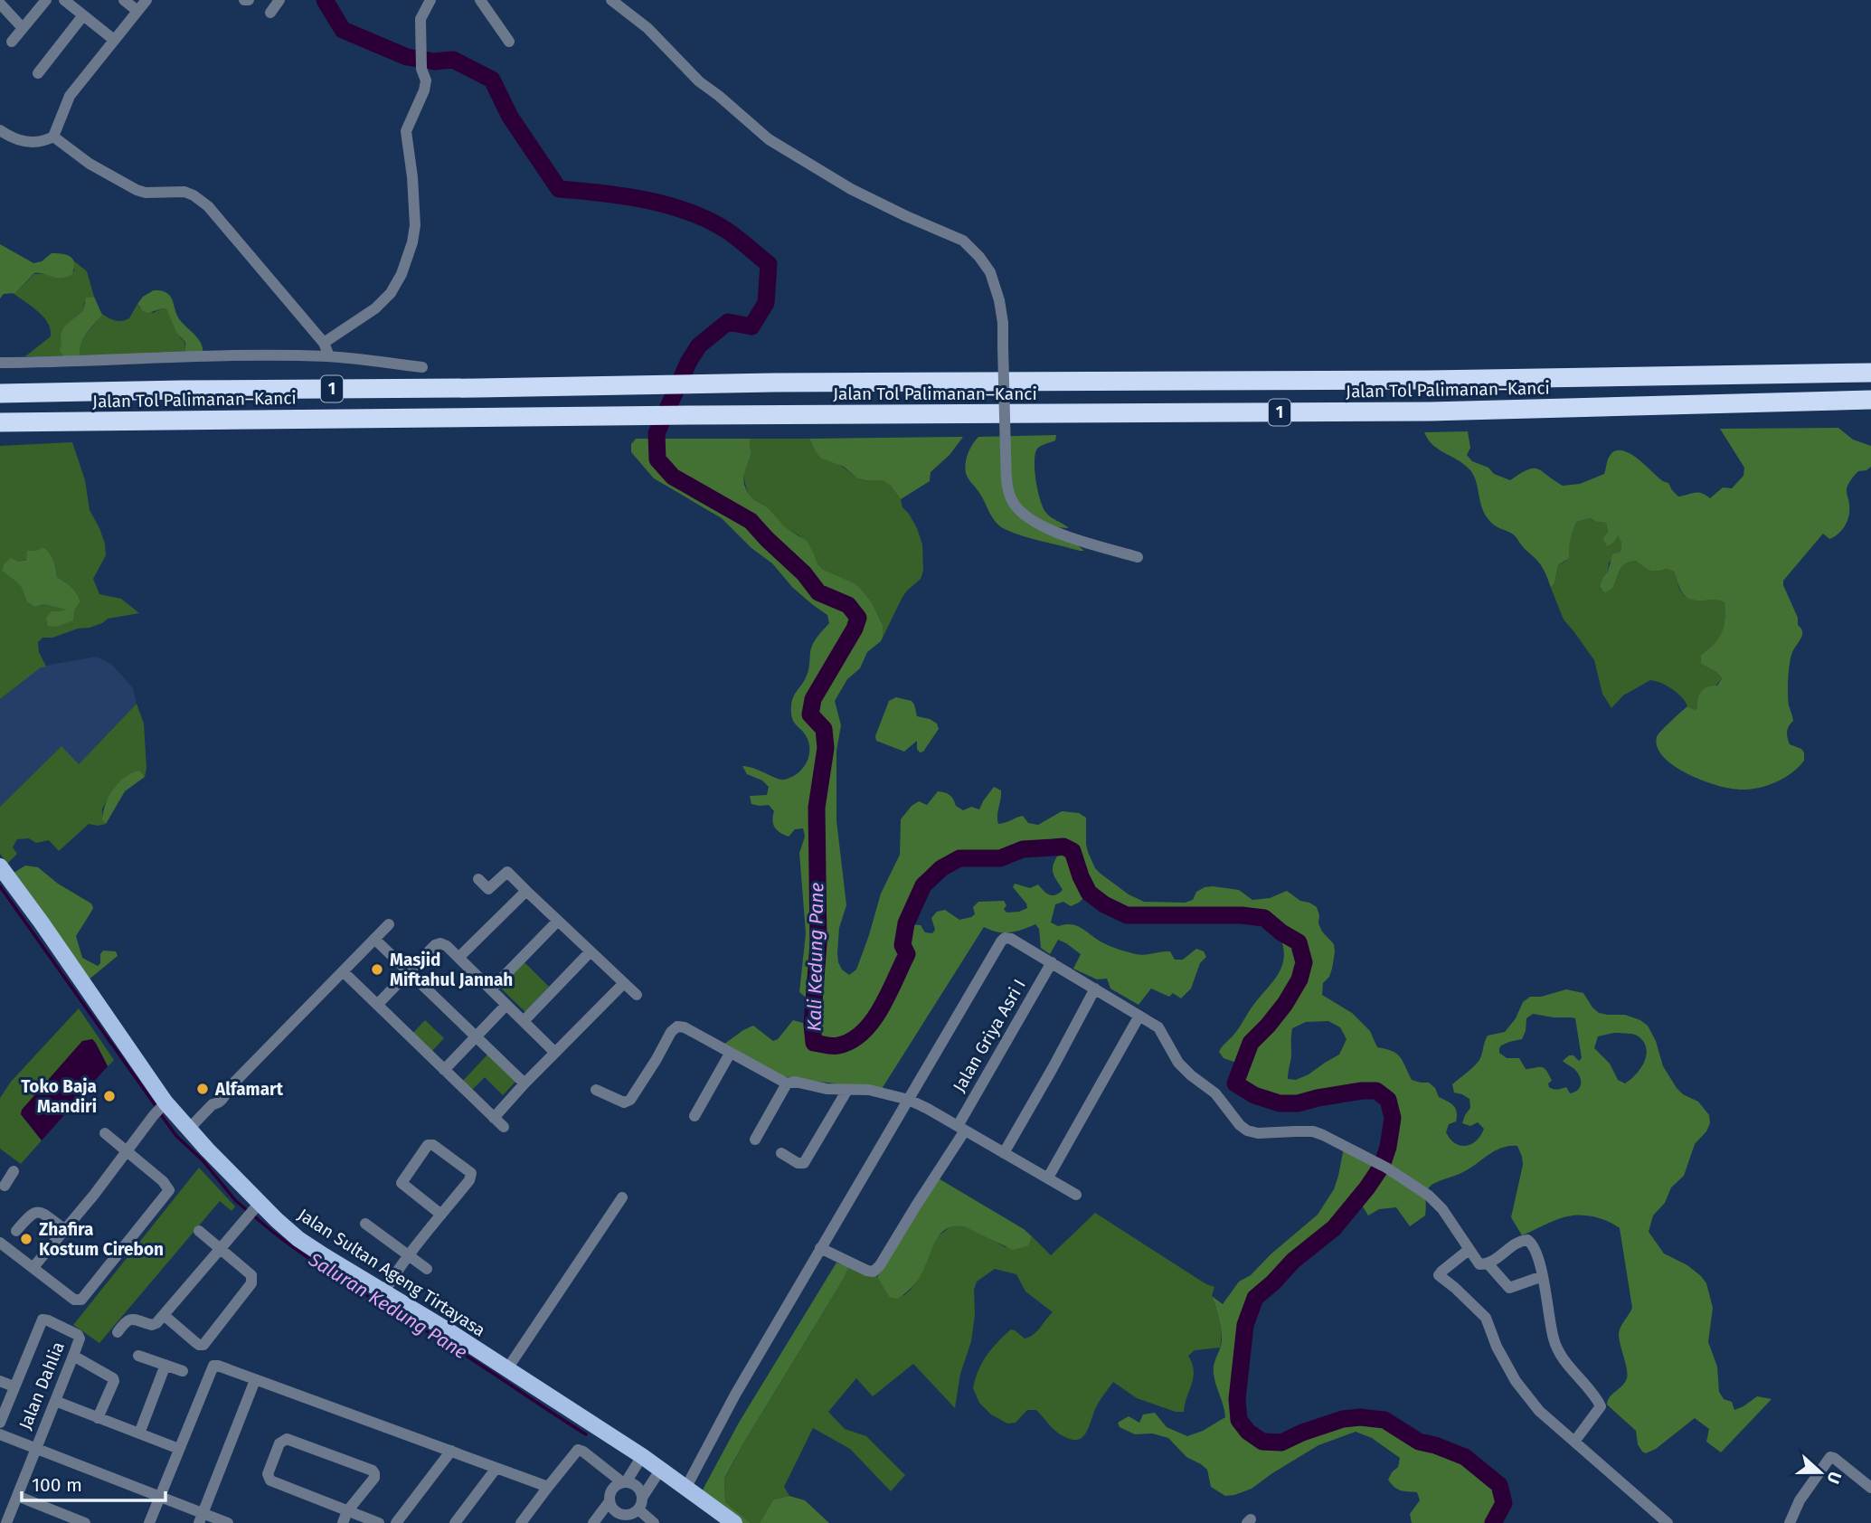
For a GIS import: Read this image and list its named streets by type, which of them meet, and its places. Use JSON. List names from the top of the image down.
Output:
{
  "streets": {
    "highway": ["1", "Jalan Tol Palimanan–Kanci"],
    "main road": ["Jalan Sultan Ageng Tirtayasa"],
    "street": ["Jalan Griya Asri I", "Jalan Dahlia"]
  },
  "water": ["Kali Kedung Pane", "Saluran Kedung Pane"],
  "places": [
    "Masjid Miftahul Jannah",
    "Alfamart",
    "Toko Baja Mandiri",
    "Zhafira Kostum Cirebon"
  ],
  "scale_bar": "100 m",
  "north": "right"
}
